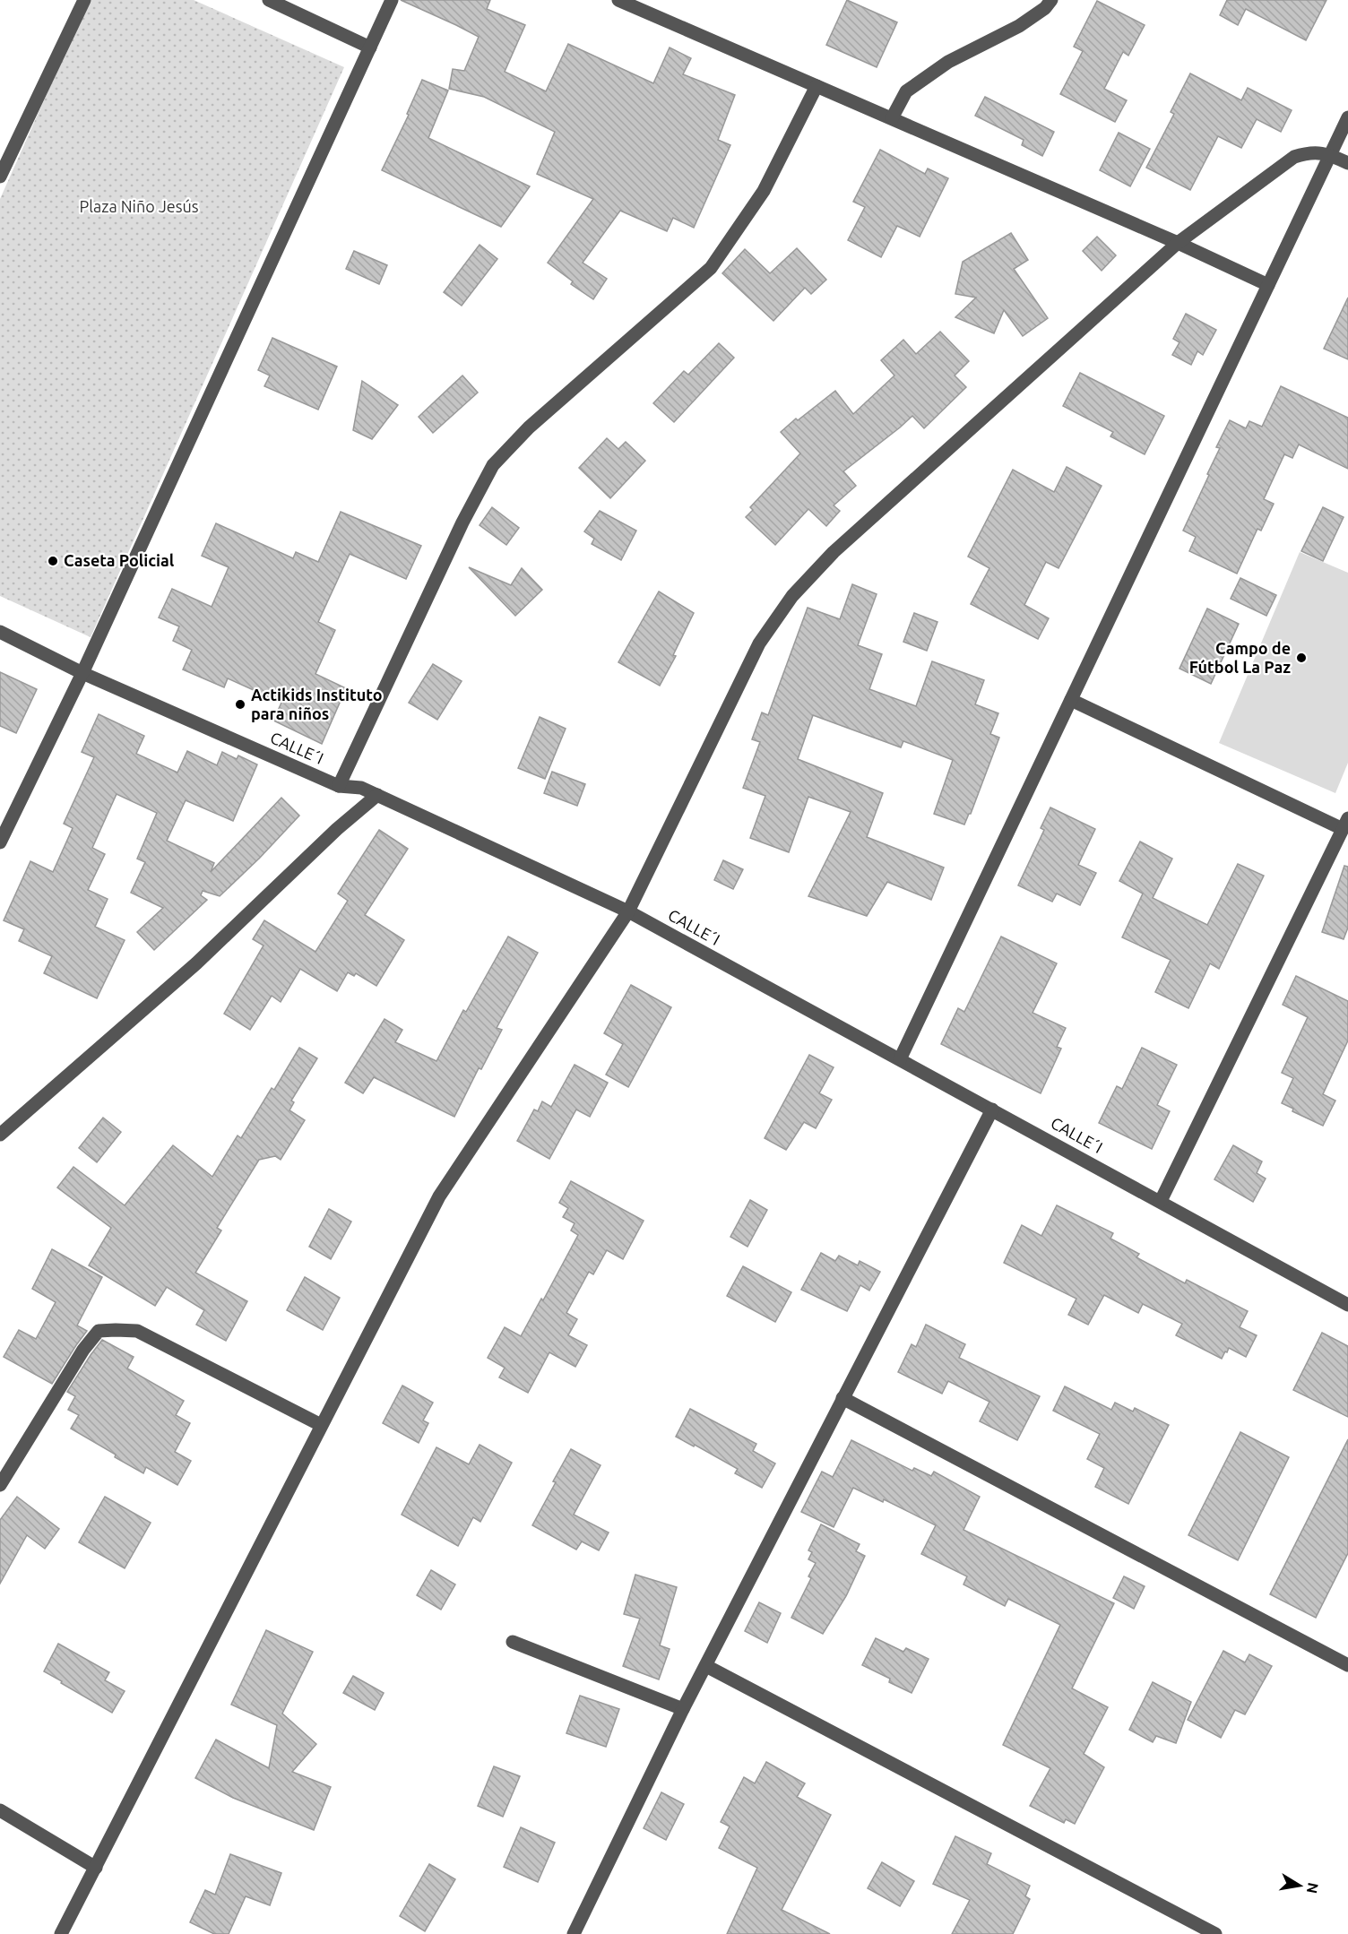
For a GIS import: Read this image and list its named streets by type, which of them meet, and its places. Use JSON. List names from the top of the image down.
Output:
{
  "streets": {
    "street": ["CALLE´I"]
  },
  "parks": ["Plaza Niño Jesús"],
  "places": ["Caseta Policial", "Campo de Fútbol La Paz", "Actikids Instituto para niños"],
  "north": "right"
}
